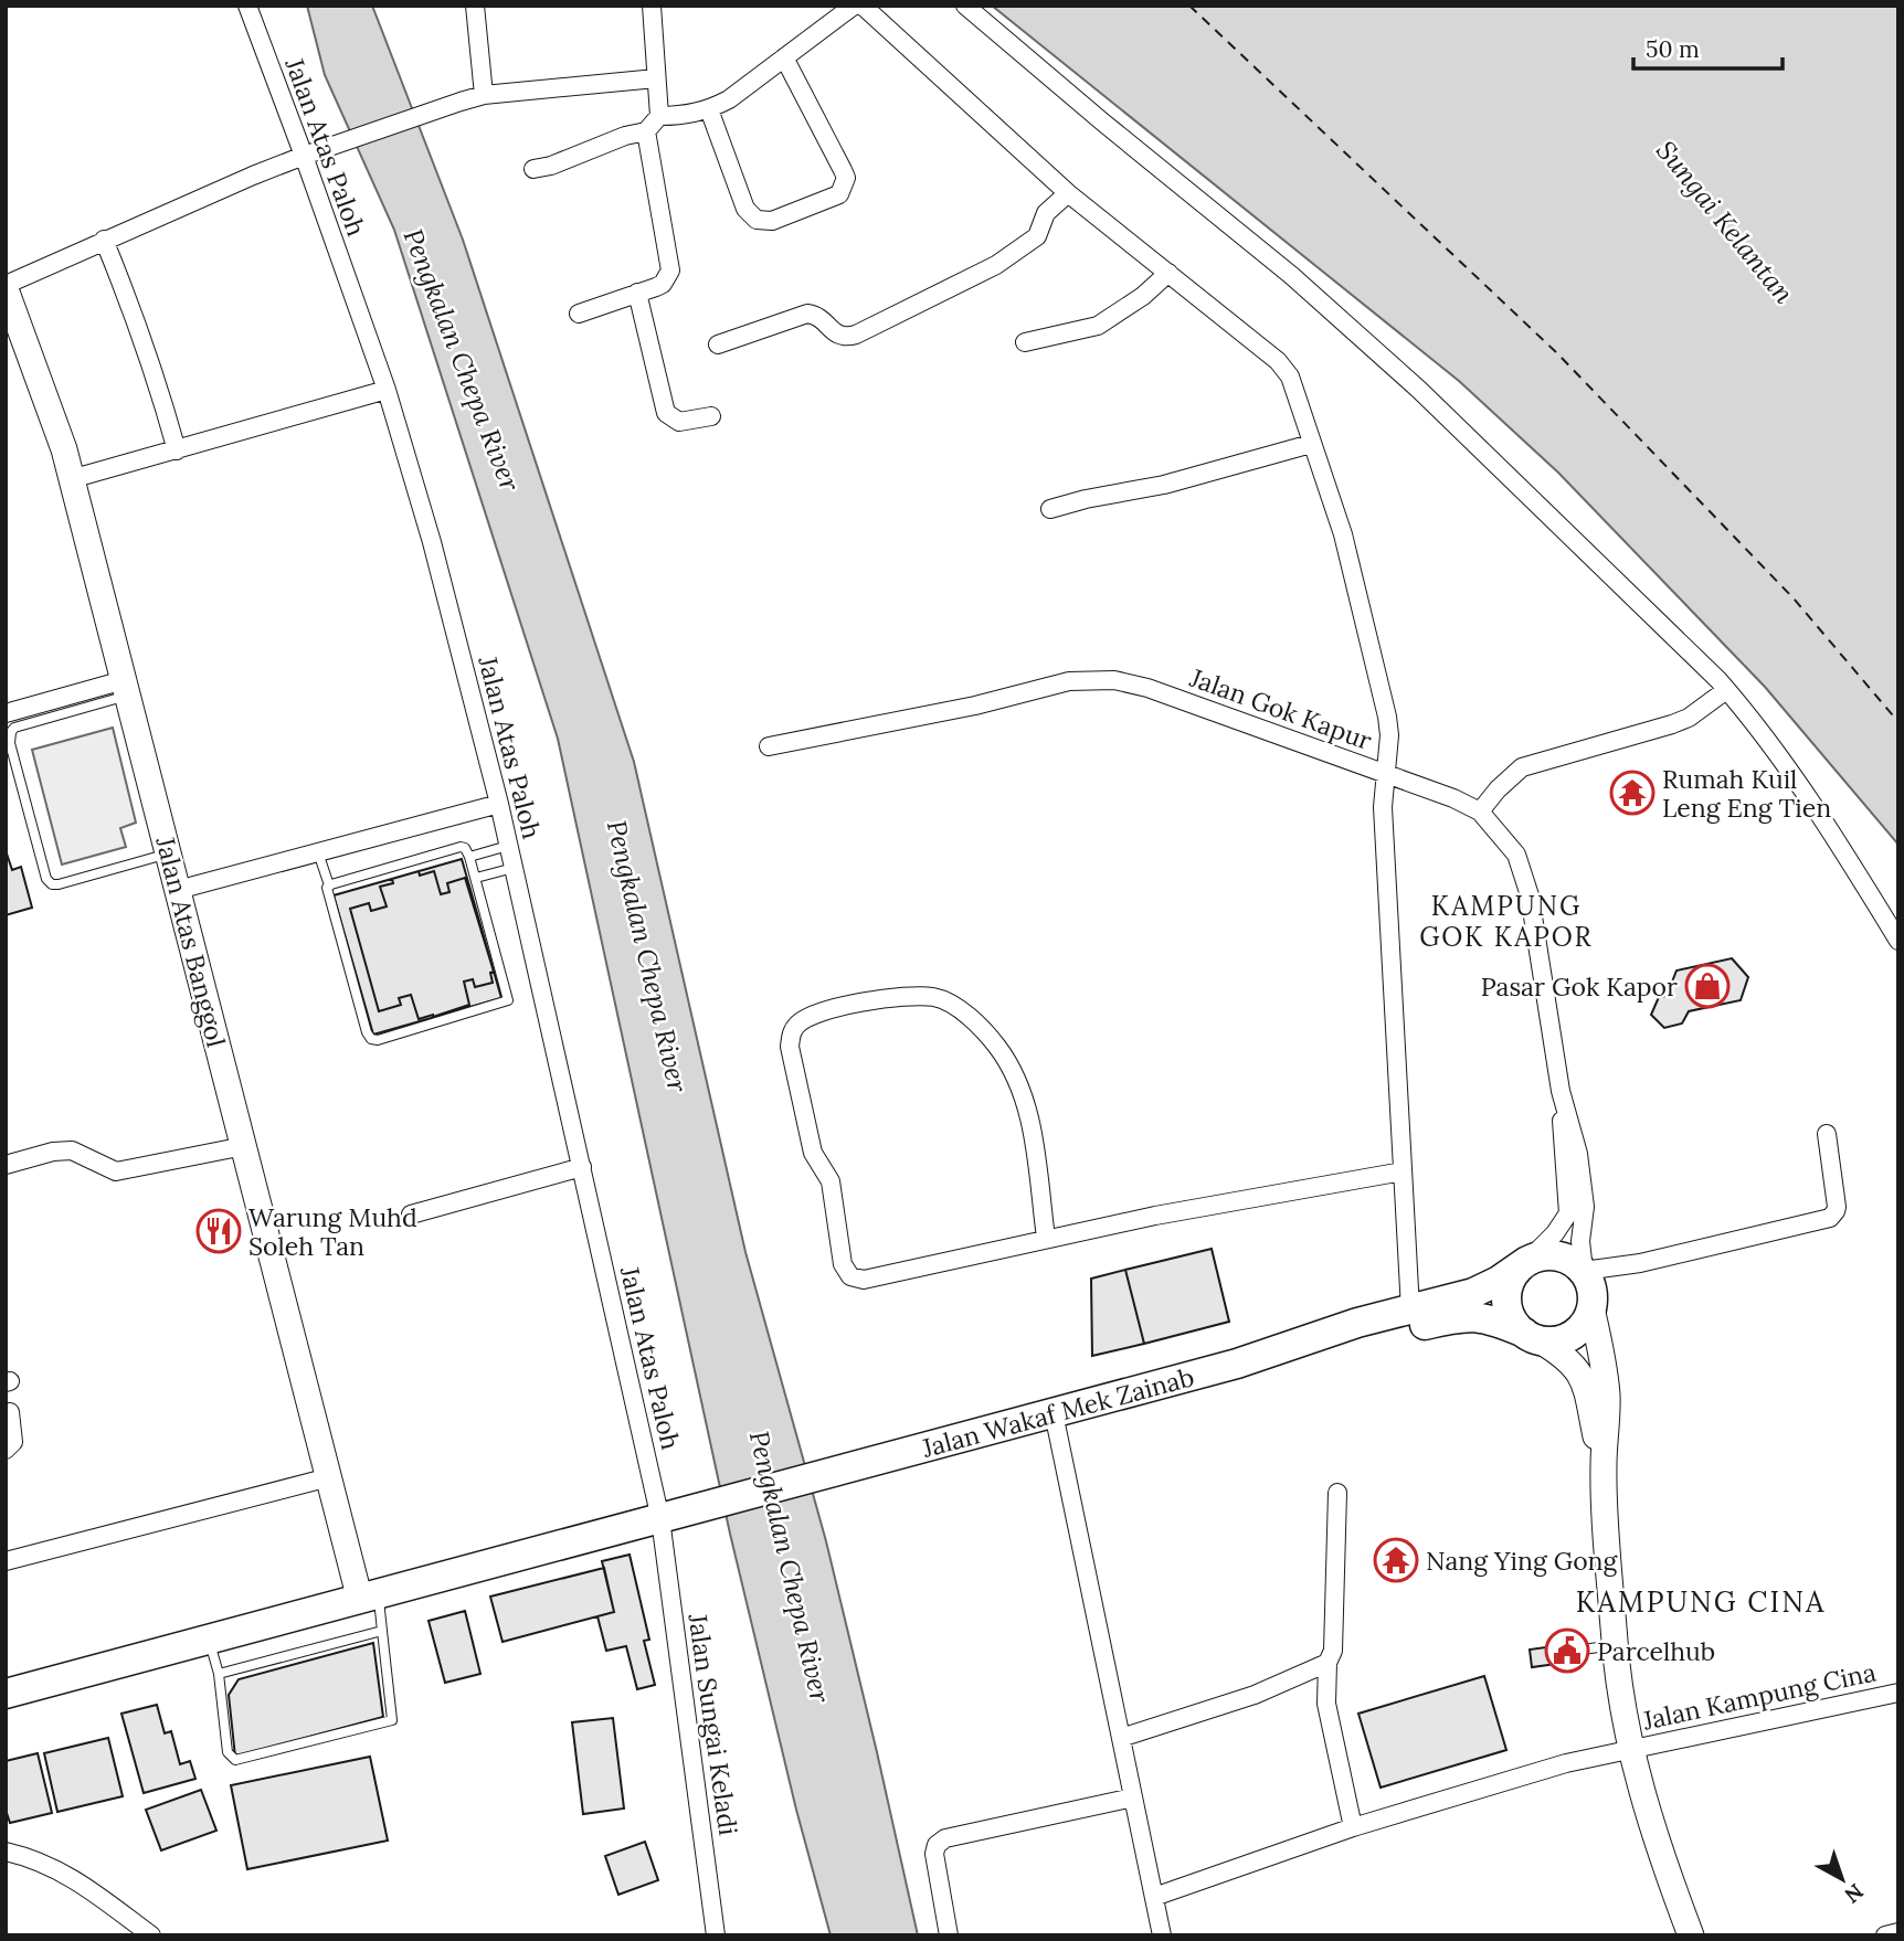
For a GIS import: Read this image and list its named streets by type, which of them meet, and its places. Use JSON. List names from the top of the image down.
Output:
{
  "streets": {
    "main road": ["Jalan Atas Banggol", "Jalan Wakaf Mek Zainab"],
    "street": [
      "Jalan Atas Paloh",
      "Jalan Gok Kapur",
      "Jalan Kampung Cina",
      "Jalan Sungai Keladi"
    ]
  },
  "crossings": [
    ["Jalan Atas Paloh", "Jalan Wakaf Mek Zainab"],
    ["Jalan Atas Paloh", "Jalan Sungai Keladi"],
    ["Jalan Gok Kapur", "Jalan Wakaf Mek Zainab"],
    ["Jalan Atas Banggol", "Jalan Wakaf Mek Zainab"],
    ["Jalan Wakaf Mek Zainab", "Jalan Sungai Keladi"]
  ],
  "districts": ["KAMPUNG GOK KAPOR", "KAMPUNG CINA"],
  "water": ["Sungai Kelantan", "Pengkalan Chepa River"],
  "places": {
    "temple": ["Rumah Kuil Leng Eng Tien", "Nang Ying Gong"],
    "shop": ["Pasar Gok Kapor"],
    "restaurant": ["Warung Muhd Soleh Tan"],
    "public building": ["Parcelhub"]
  },
  "scale_bar": "50 m",
  "north": "bottom right"
}
